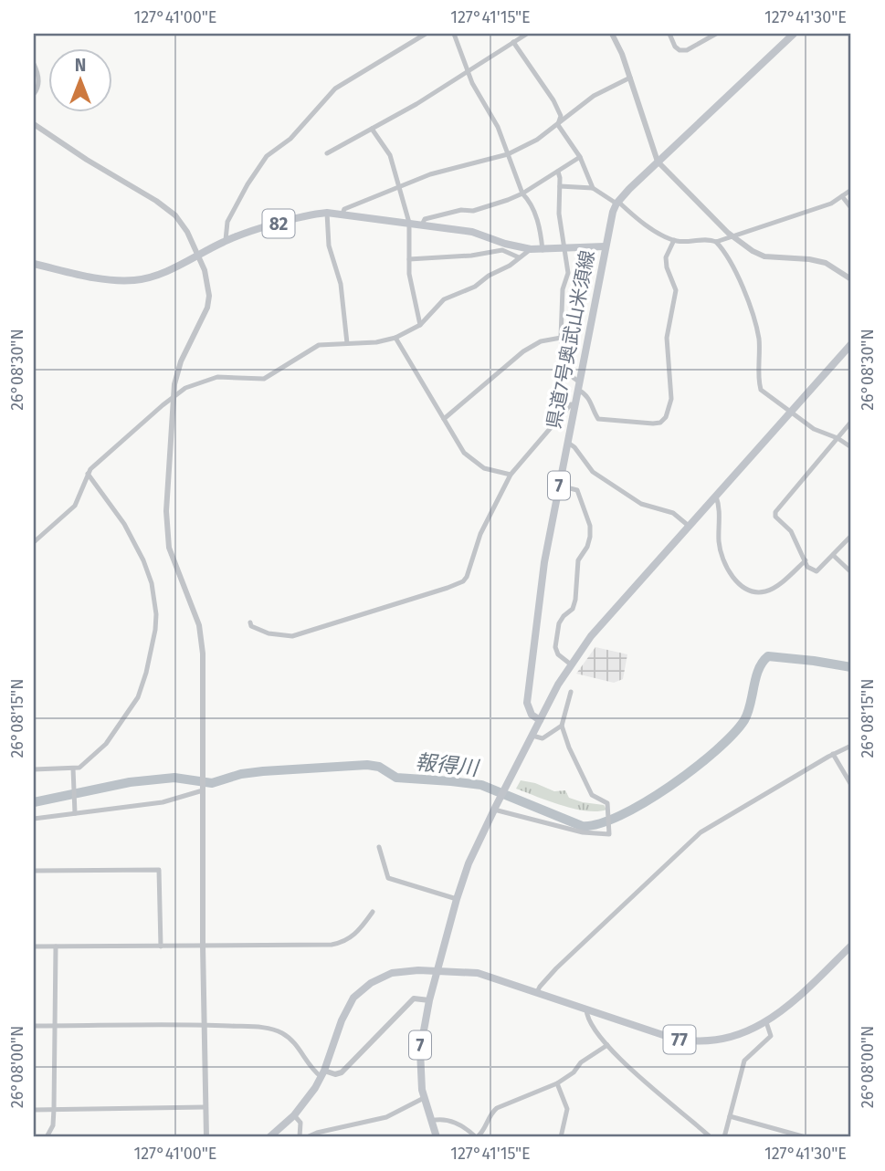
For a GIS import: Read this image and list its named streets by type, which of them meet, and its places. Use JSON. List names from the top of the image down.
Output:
{
  "streets": {
    "main road": [
      "82",
      "県道7号奥武山米須線",
      "7",
      "77"
    ]
  },
  "crossings": [
    ["82", "県道7号奥武山米須線"],
    ["県道7号奥武山米須線", "7"],
    ["7", "77"]
  ],
  "water": ["報得川"],
  "north": "top",
  "coordinates": [
    "127°41'00\"E",
    "127°41'15\"E",
    "127°41'30\"E",
    "26°08'30\"N",
    "26°08'15\"N",
    "26°08'00\"N"
  ]
}
